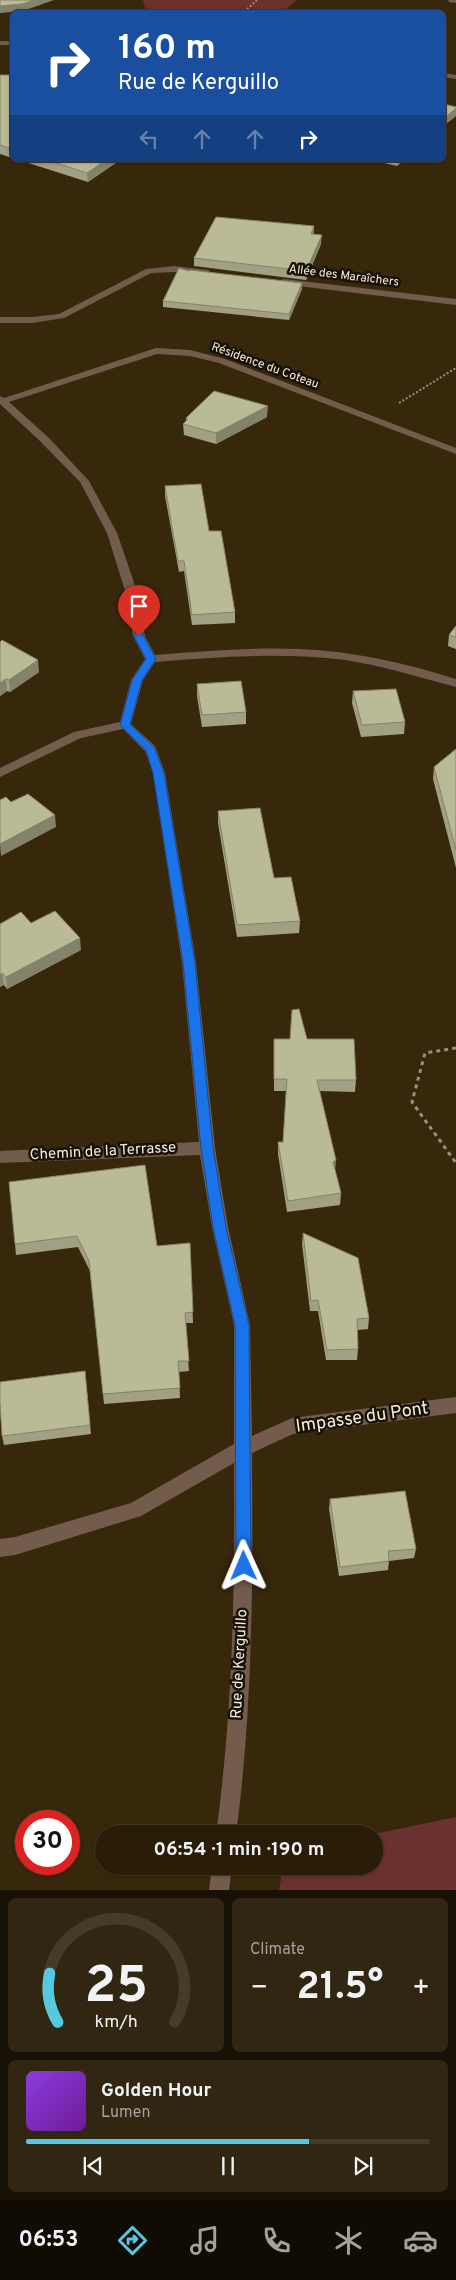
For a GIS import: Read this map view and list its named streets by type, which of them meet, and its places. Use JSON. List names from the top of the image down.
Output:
{
  "streets": {
    "street": [
      "Allée des Maraîchers",
      "Résidence du Coteau",
      "Chemin de la Terrasse",
      "Impasse du Pont",
      "Rue de Kerguillo"
    ]
  },
  "crossings": [
    ["Chemin de la Terrasse", "Rue de Kerguillo"],
    ["Impasse du Pont", "Rue de Kerguillo"]
  ],
  "page": {
    "turn": ["160 m", "Rue de Kerguillo"],
    "limit": "30",
    "trip": "06:54 · 1 min · 190 m",
    "tile": "Climate",
    "heat": ["−", "21.5°", "+"],
    "song": ["Golden Hour", "Lumen"],
    "tabs": "06:53",
    "gauge": ["25", "km/h"]
  }
}
